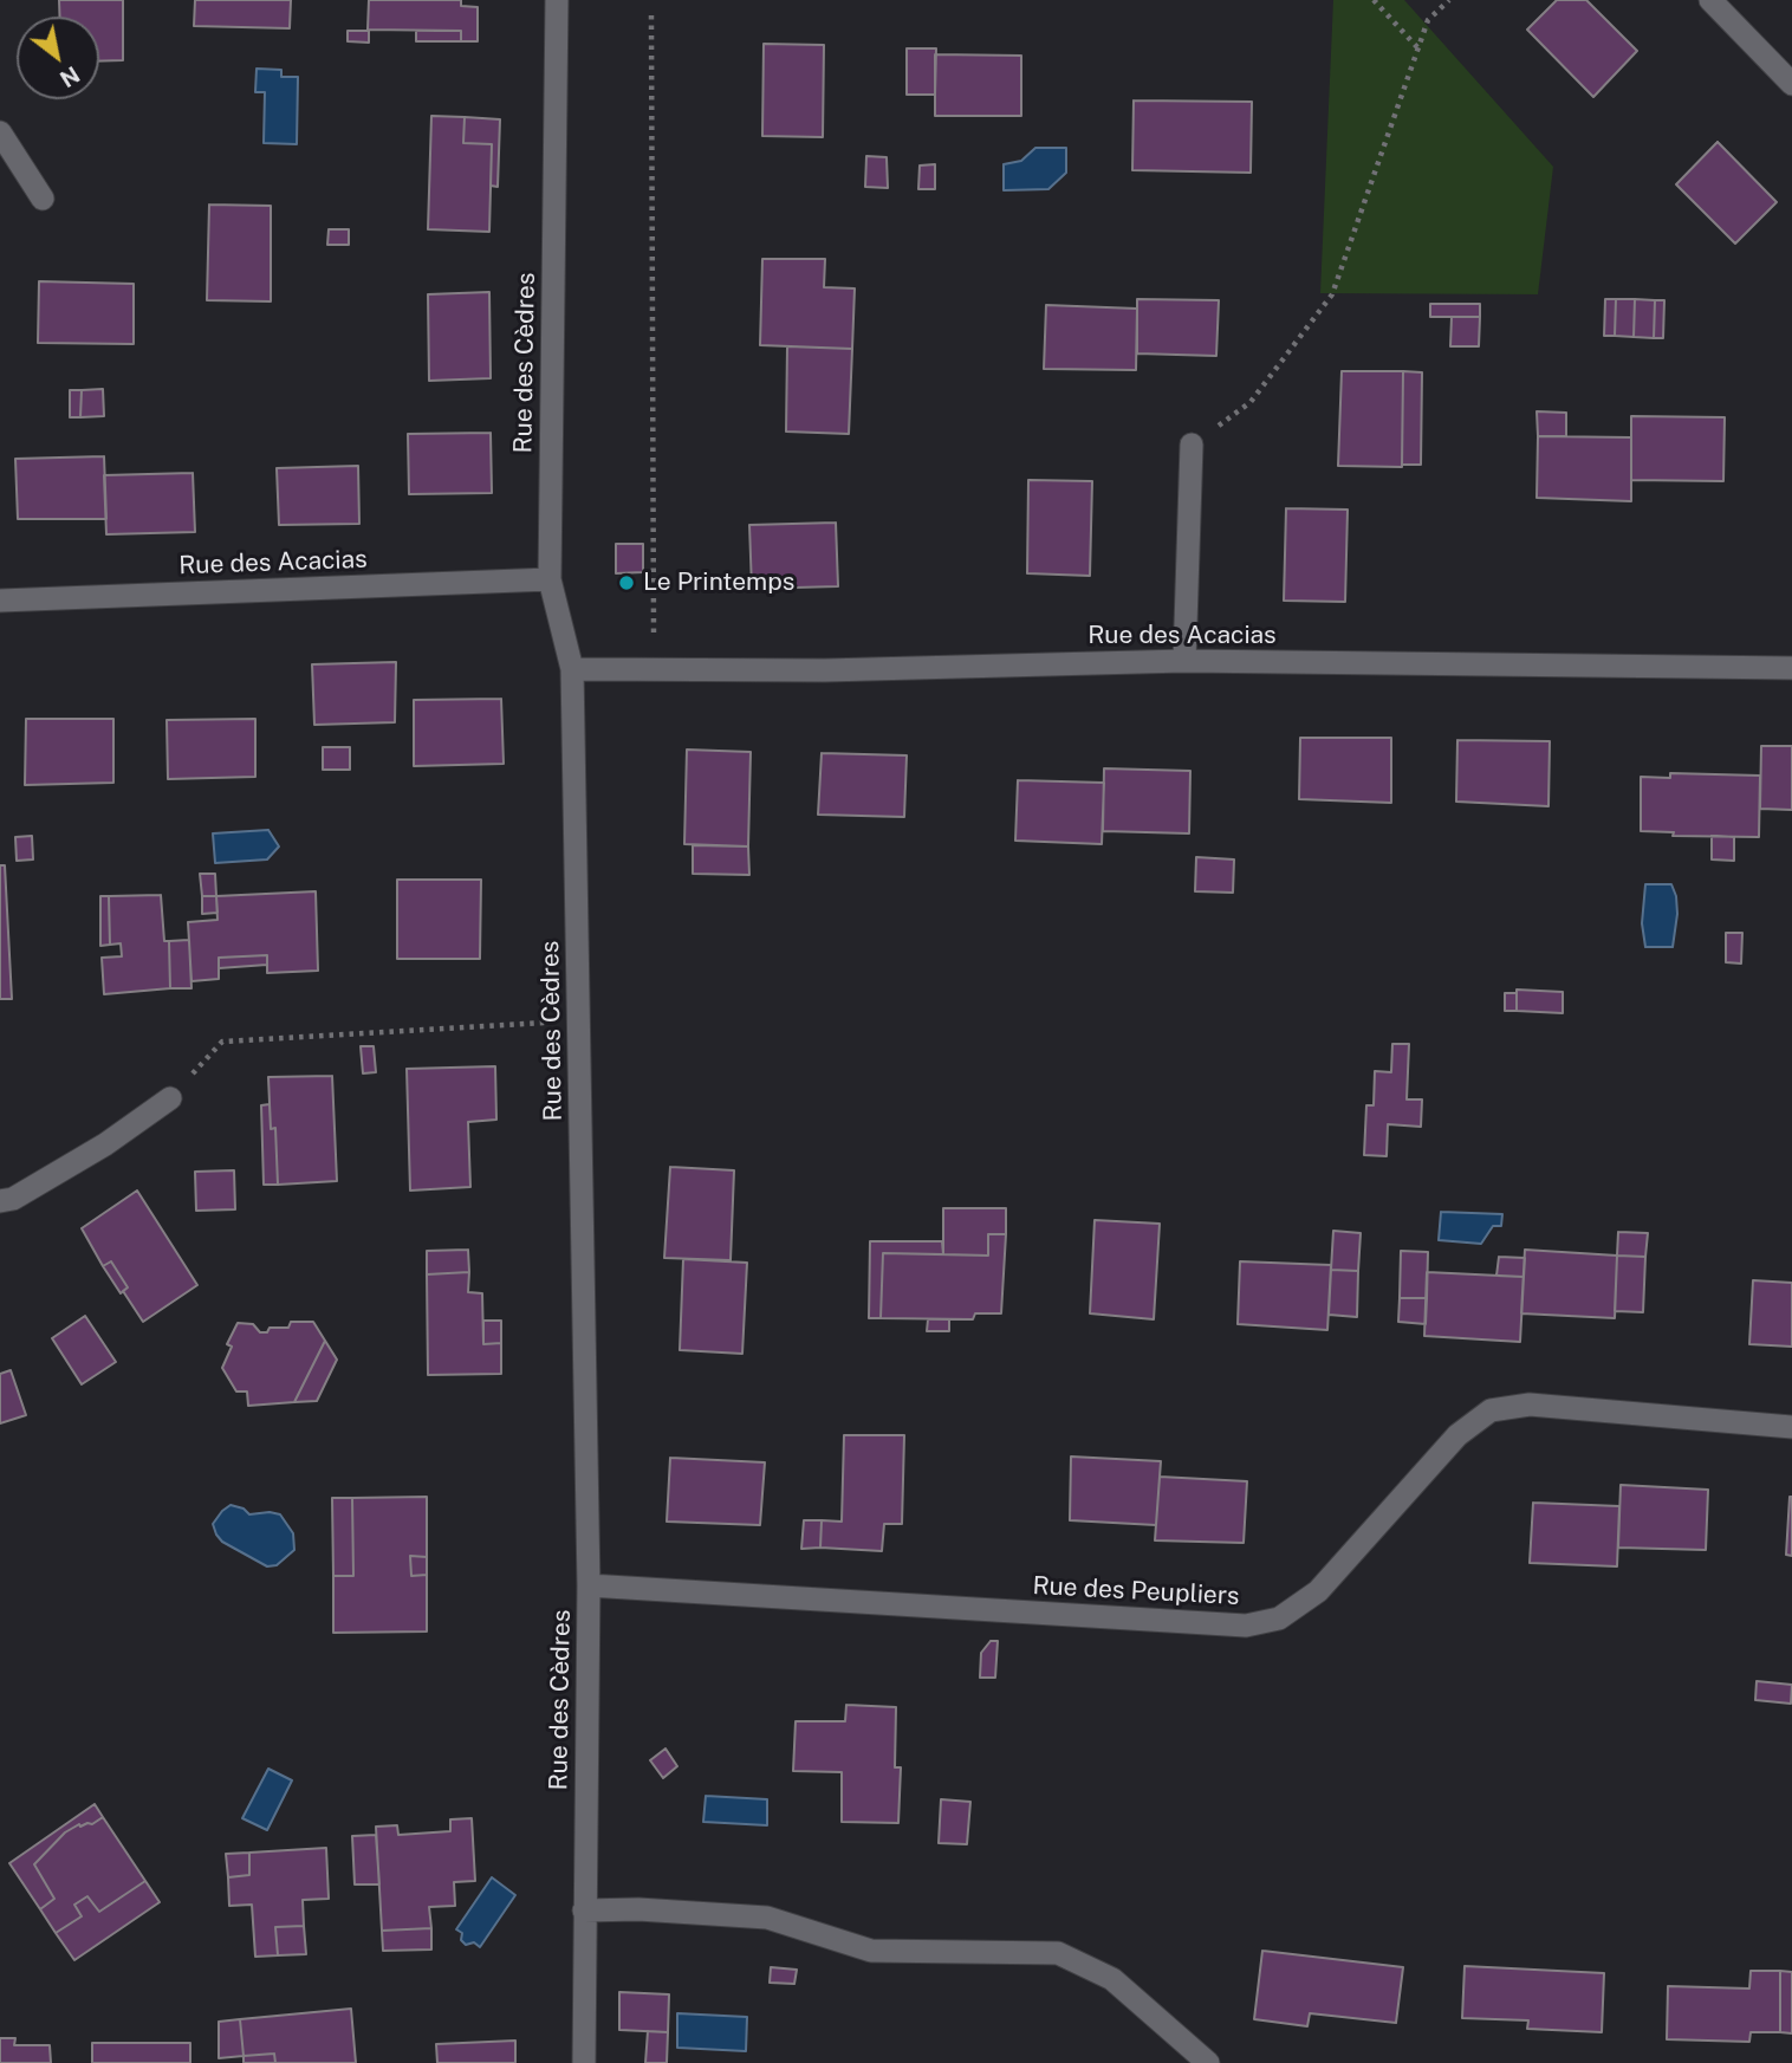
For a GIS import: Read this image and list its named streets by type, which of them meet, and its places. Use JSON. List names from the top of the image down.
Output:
{
  "streets": {
    "street": ["Rue des Cèdres", "Rue des Acacias", "Rue des Peupliers"]
  },
  "crossings": [
    ["Rue des Cèdres", "Rue des Acacias"],
    ["Rue des Cèdres", "Rue des Peupliers"]
  ],
  "places": ["Le Printemps"],
  "north": "bottom right"
}
